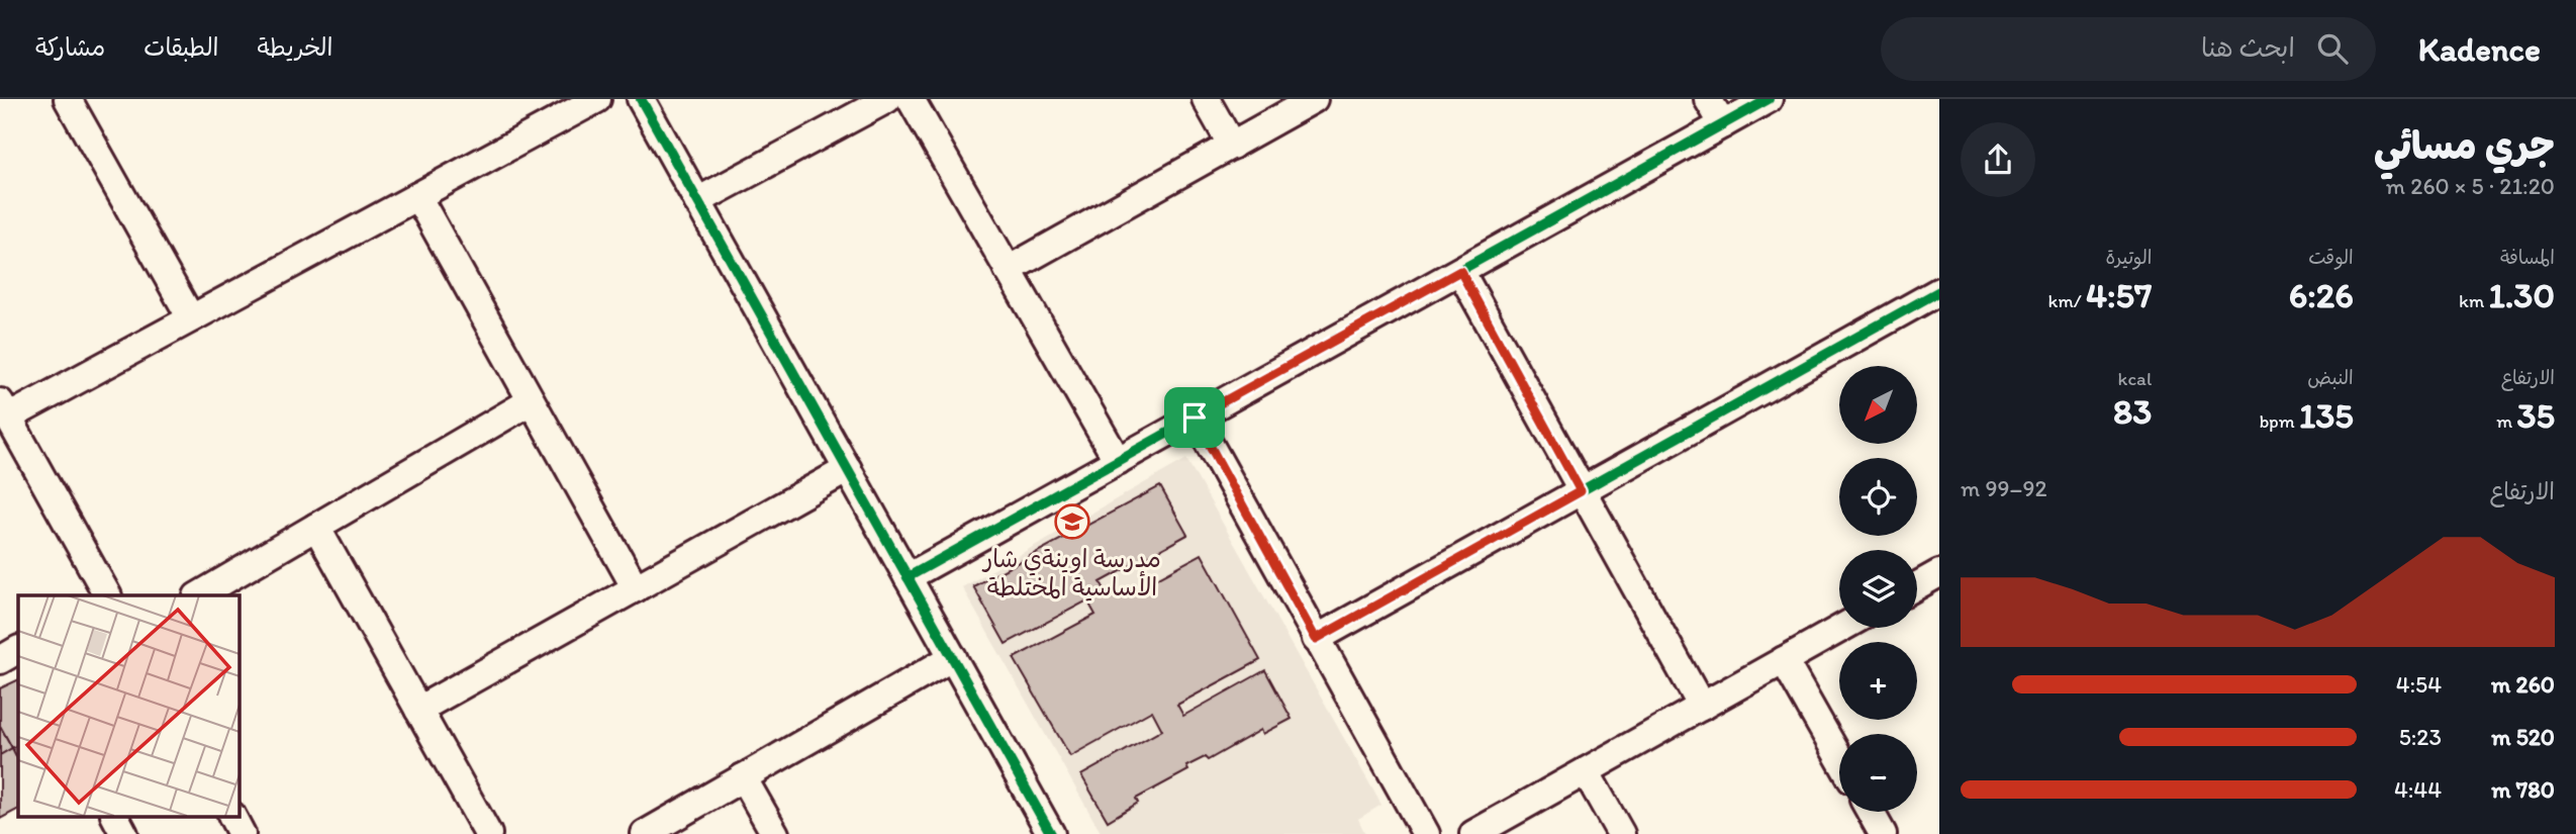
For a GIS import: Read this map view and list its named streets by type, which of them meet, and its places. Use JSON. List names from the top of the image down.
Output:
{
  "places": {
    "school or university": ["مدرسة اوينةي شار الأساسية المختلطة"]
  },
  "north": "bottom left",
  "page": {
    "header": "Kadence",
    "search": "ابحث هنا",
    "nav": ["الخريطة", "الطبقات", "مشاركة"],
    "heading": ["جري مسائي", "21:20 · 5 × 260 m"],
    "stats": [
      ["المسافة", "1.30 km"],
      ["الوقت", "6:26"],
      ["الوتيرة", "4:57 /km"],
      ["الارتفاع", "35 m"],
      ["النبض", "135 bpm"],
      ["kcal", "83"]
    ],
    "map_buttons": ["+", "−"],
    "chart": ["الارتفاع", "92–99 m"],
    "list": [
      {
        "name": "260 m",
        "note": "4:54"
      },
      {
        "name": "520 m",
        "note": "5:23"
      },
      {
        "name": "780 m",
        "note": "4:44"
      }
    ]
  }
}
